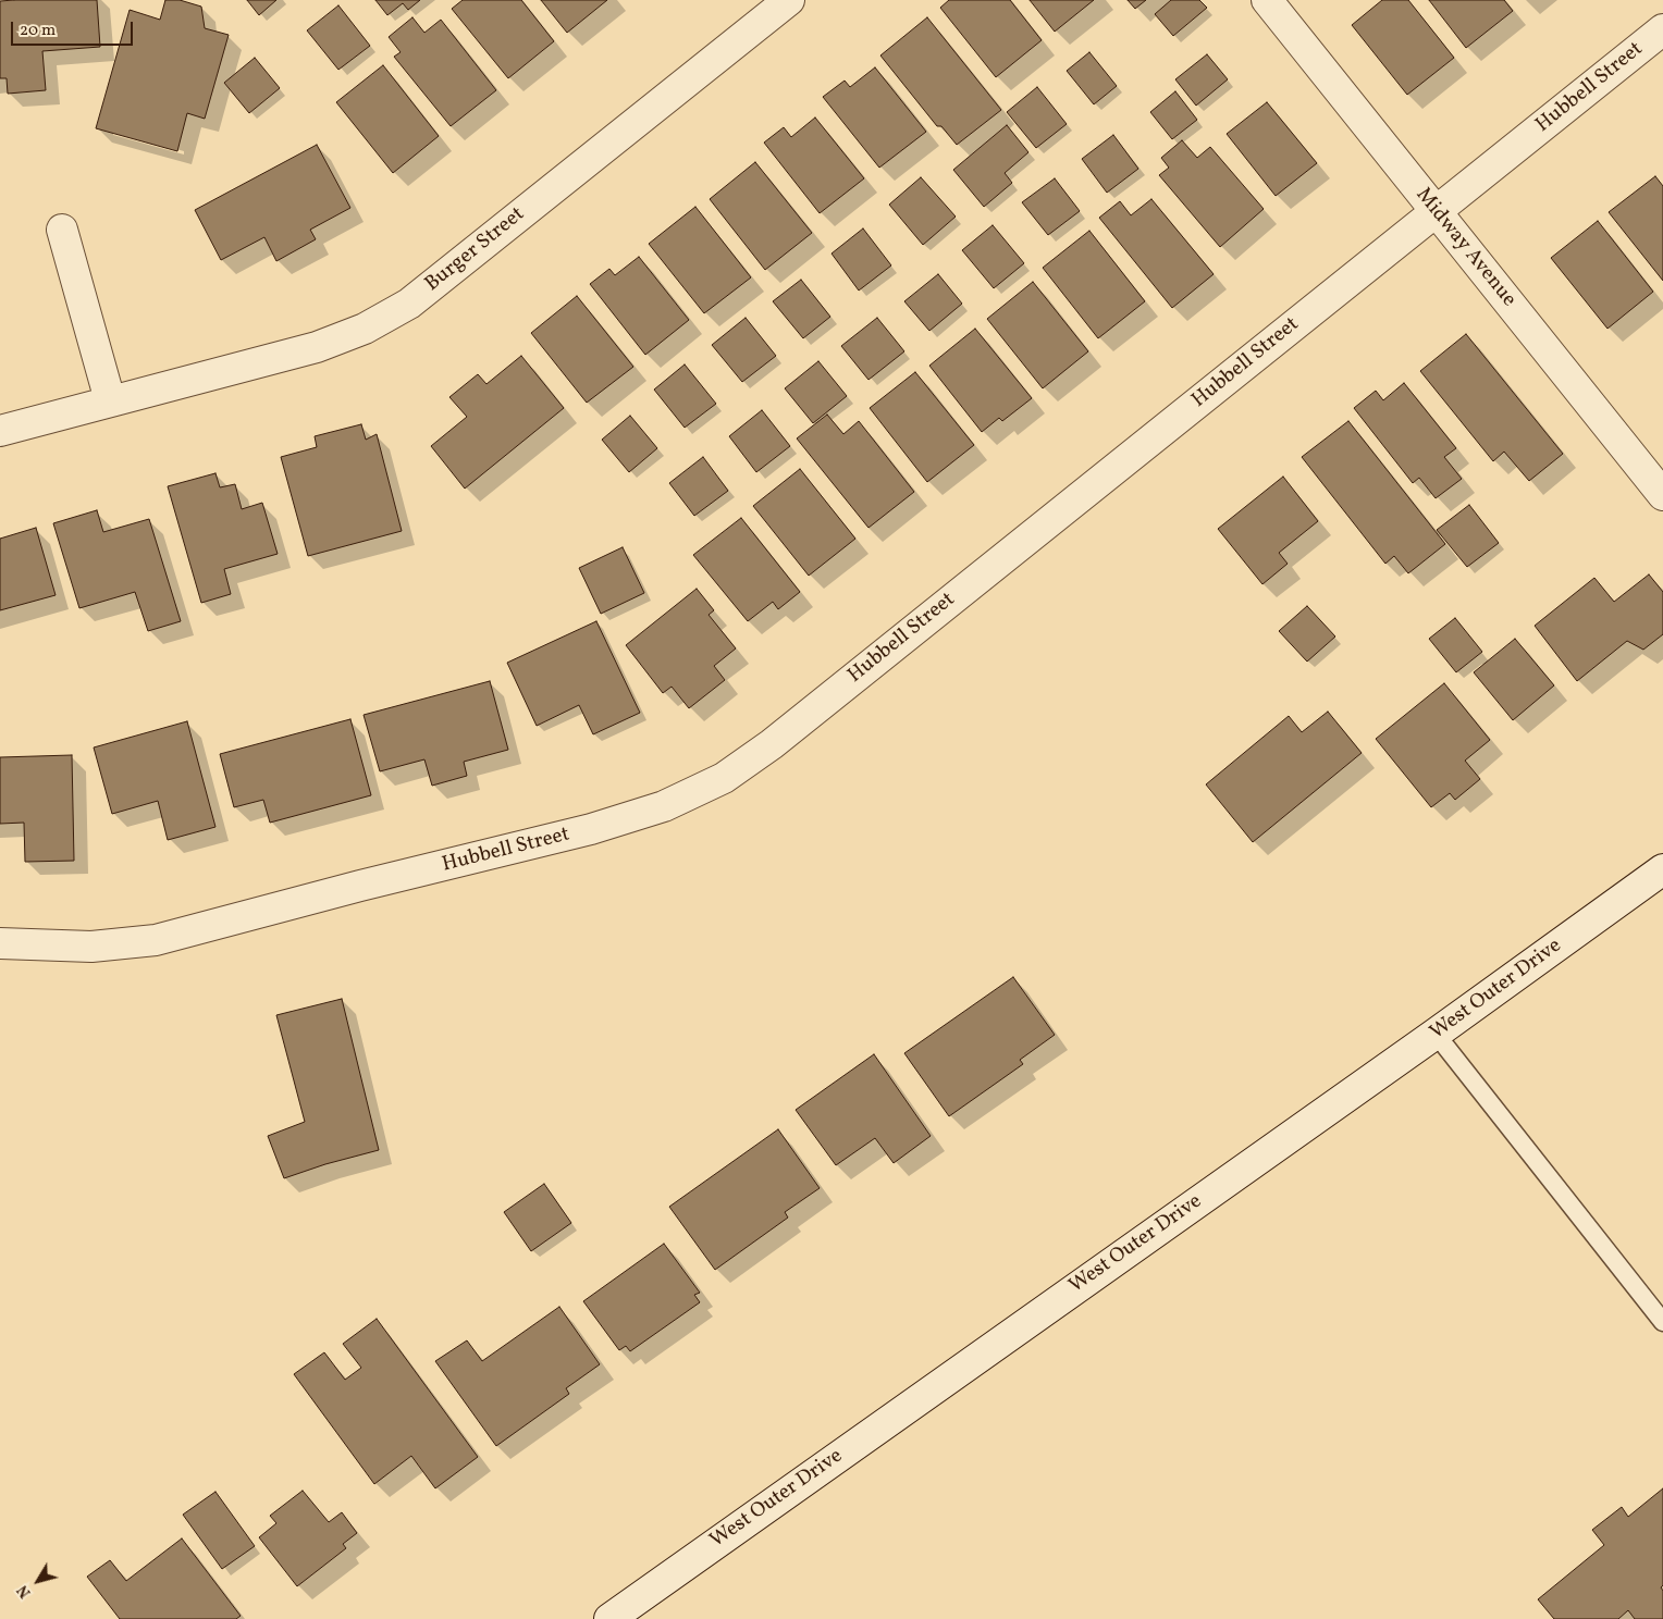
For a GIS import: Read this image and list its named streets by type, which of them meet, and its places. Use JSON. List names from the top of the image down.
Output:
{
  "streets": {
    "street": [
      "Hubbell Street",
      "Midway Avenue",
      "Burger Street",
      "West Outer Drive"
    ]
  },
  "crossings": [
    ["Hubbell Street", "Midway Avenue"]
  ],
  "scale_bar": "20 m",
  "north": "bottom left"
}
